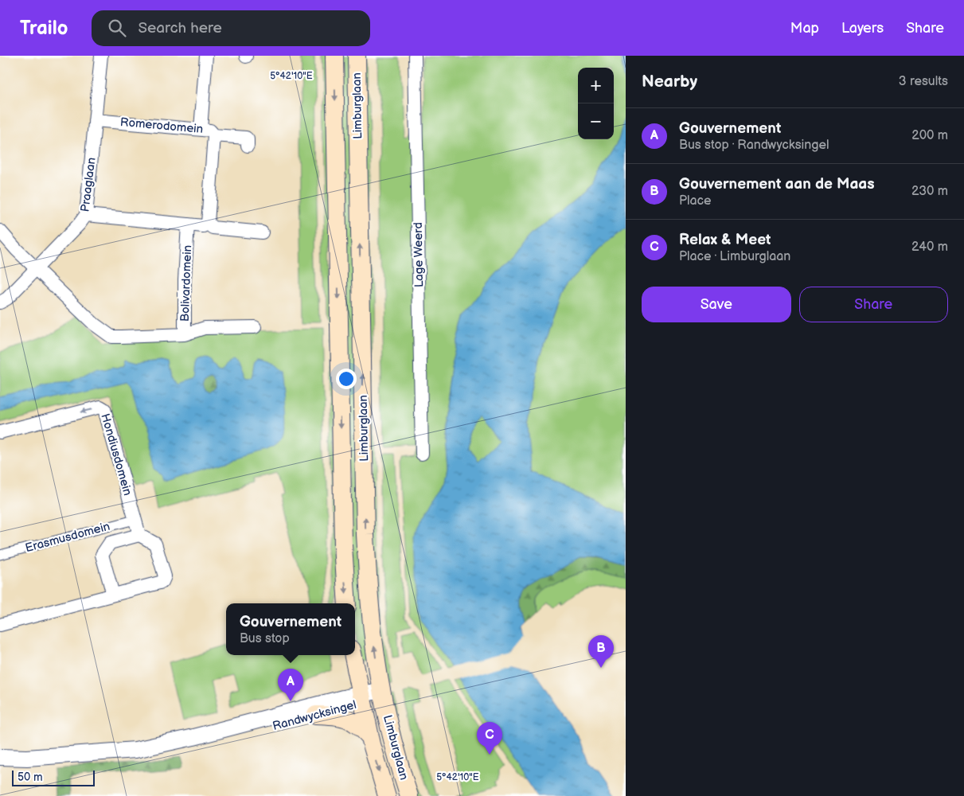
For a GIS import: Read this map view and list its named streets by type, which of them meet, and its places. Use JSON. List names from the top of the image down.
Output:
{
  "streets": {
    "main road": ["Limburglaan"],
    "street": [
      "Romerodomein",
      "Praaglaan",
      "Lage Weerd",
      "Bolivardomein",
      "Hondiusdomein",
      "Erasmusdomein",
      "Randwycksingel"
    ]
  },
  "crossings": [
    ["Limburglaan", "Randwycksingel"],
    ["Romerodomein", "Praaglaan"],
    ["Praaglaan", "Bolivardomein"],
    ["Hondiusdomein", "Erasmusdomein"]
  ],
  "scale_bar": "50 m",
  "page": {
    "header": "Trailo",
    "search": "Search here",
    "nav": ["Map", "Layers", "Share"],
    "heading": ["Nearby", "3 results"],
    "map_buttons": ["+", "−"],
    "list": [
      {
        "mark": "A",
        "name": "Gouvernement",
        "note": "Bus stop · Randwycksingel",
        "value": "200 m"
      },
      {
        "mark": "B",
        "name": "Gouvernement aan de Maas",
        "note": "Place",
        "value": "230 m"
      },
      {
        "mark": "C",
        "name": "Relax & Meet",
        "note": "Place · Limburglaan",
        "value": "240 m"
      }
    ],
    "buttons": ["Save", "Share"],
    "popup": ["Gouvernement", "Bus stop"],
    "pins": ["B", "A", "C"],
    "scale": "50 m"
  },
  "coordinates": ["5°42'10\"E"]
}
